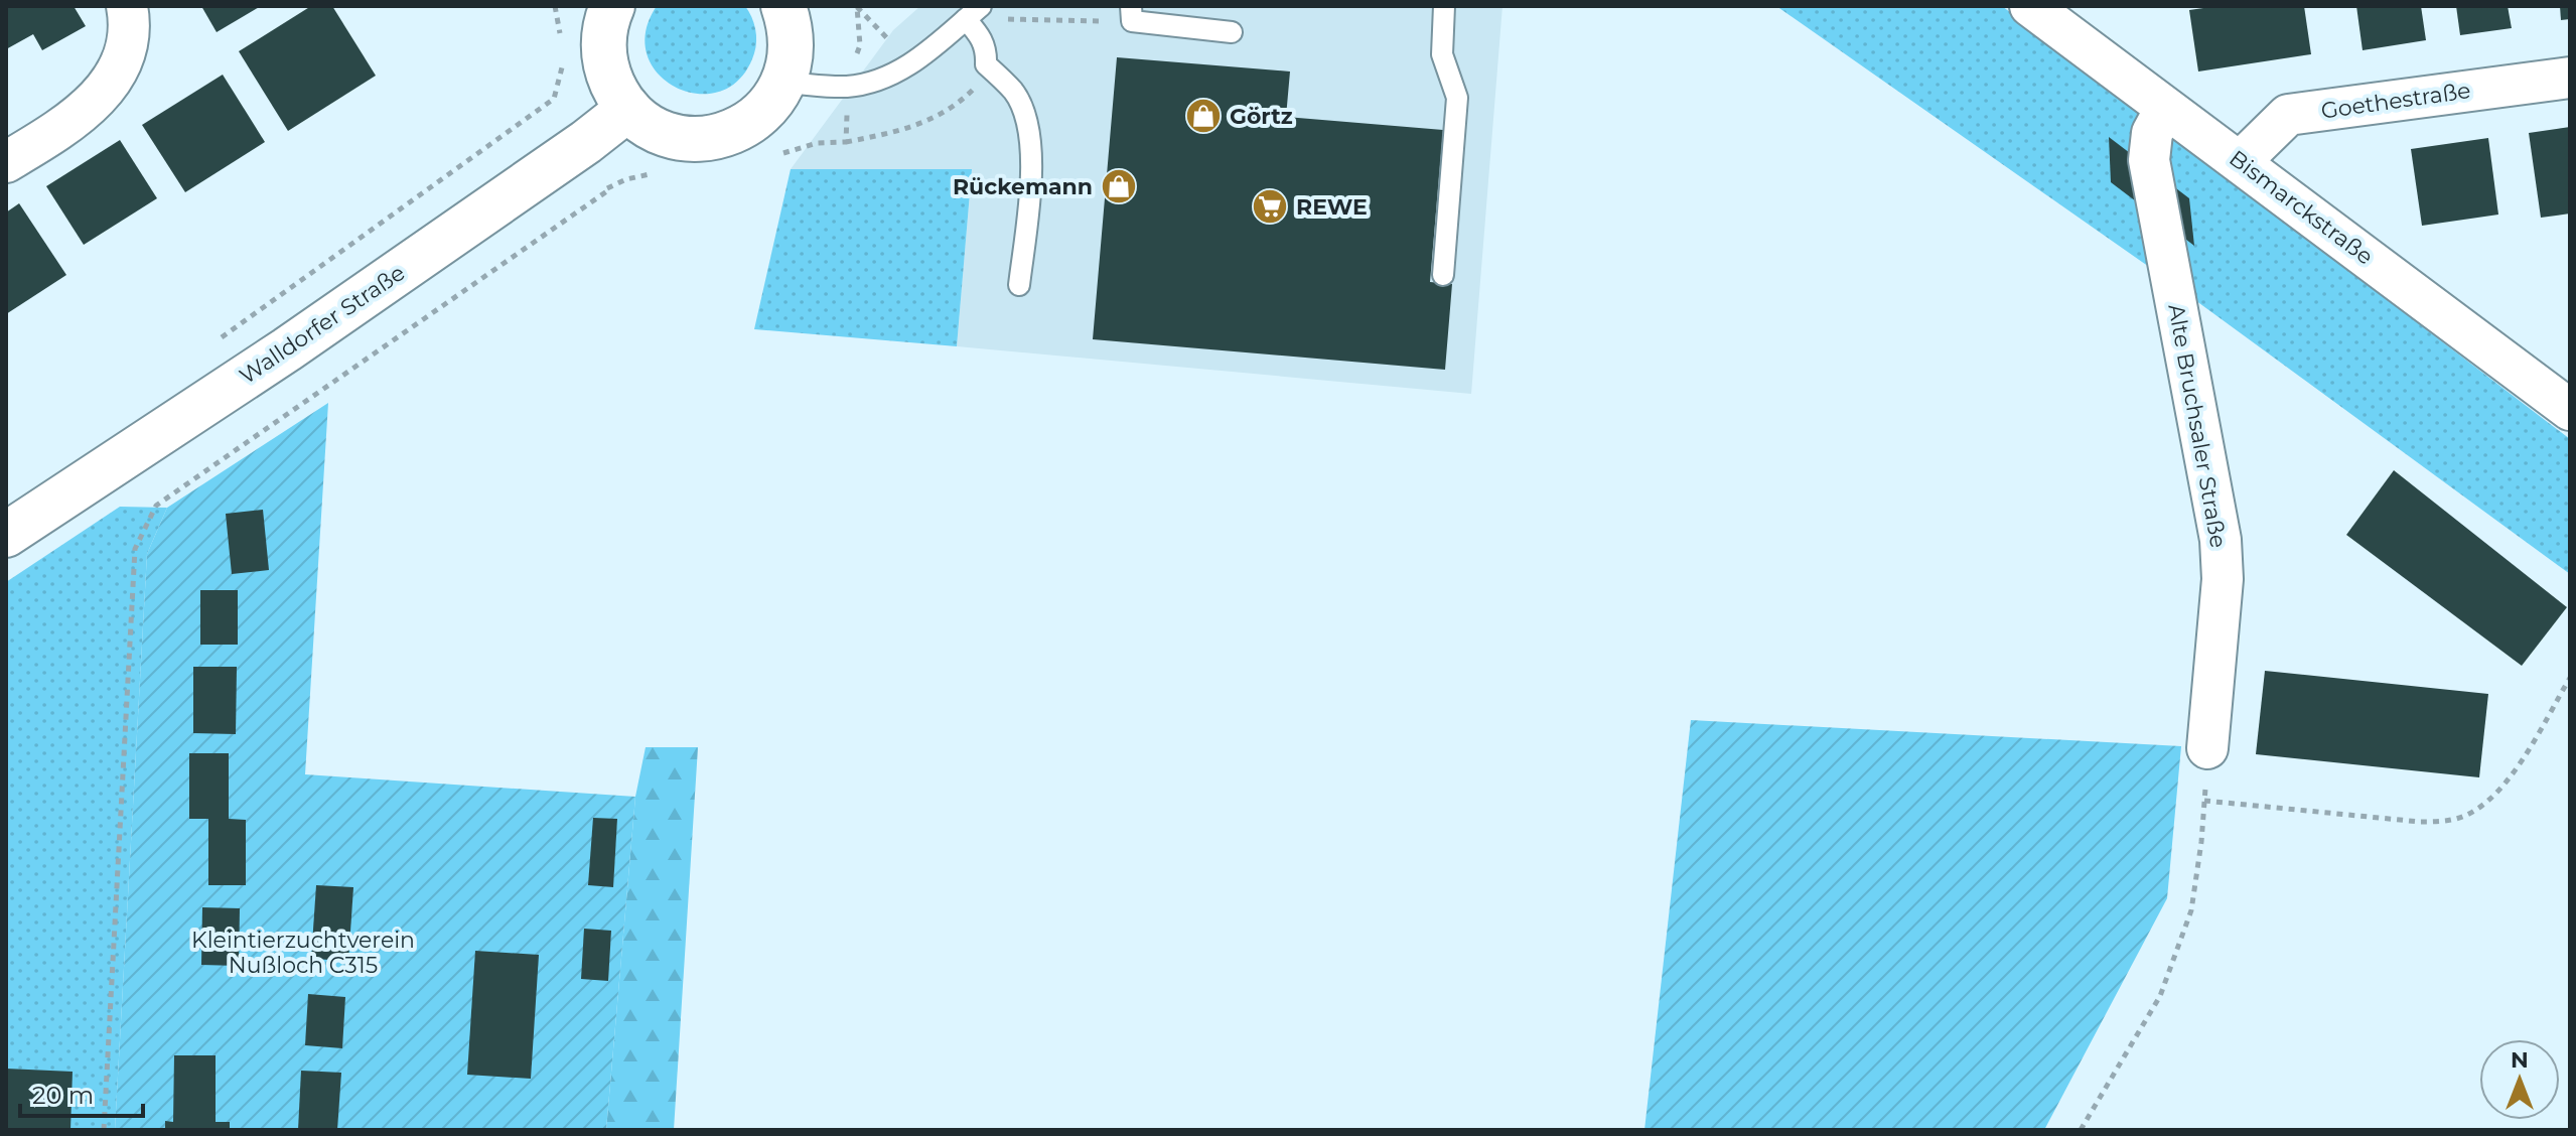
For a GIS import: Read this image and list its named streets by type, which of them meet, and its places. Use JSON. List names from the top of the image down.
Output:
{
  "streets": {
    "street": [
      "Goethestraße",
      "Bismarckstraße",
      "Walldorfer Straße",
      "Alte Bruchsaler Straße"
    ]
  },
  "crossings": [
    ["Goethestraße", "Bismarckstraße"],
    ["Bismarckstraße", "Alte Bruchsaler Straße"]
  ],
  "parks": ["Kleintierzuchtverein Nußloch C315"],
  "places": {
    "shop": ["Görtz", "Rückemann"],
    "supermarket": ["REWE"]
  },
  "scale_bar": "20 m",
  "north": "top"
}
